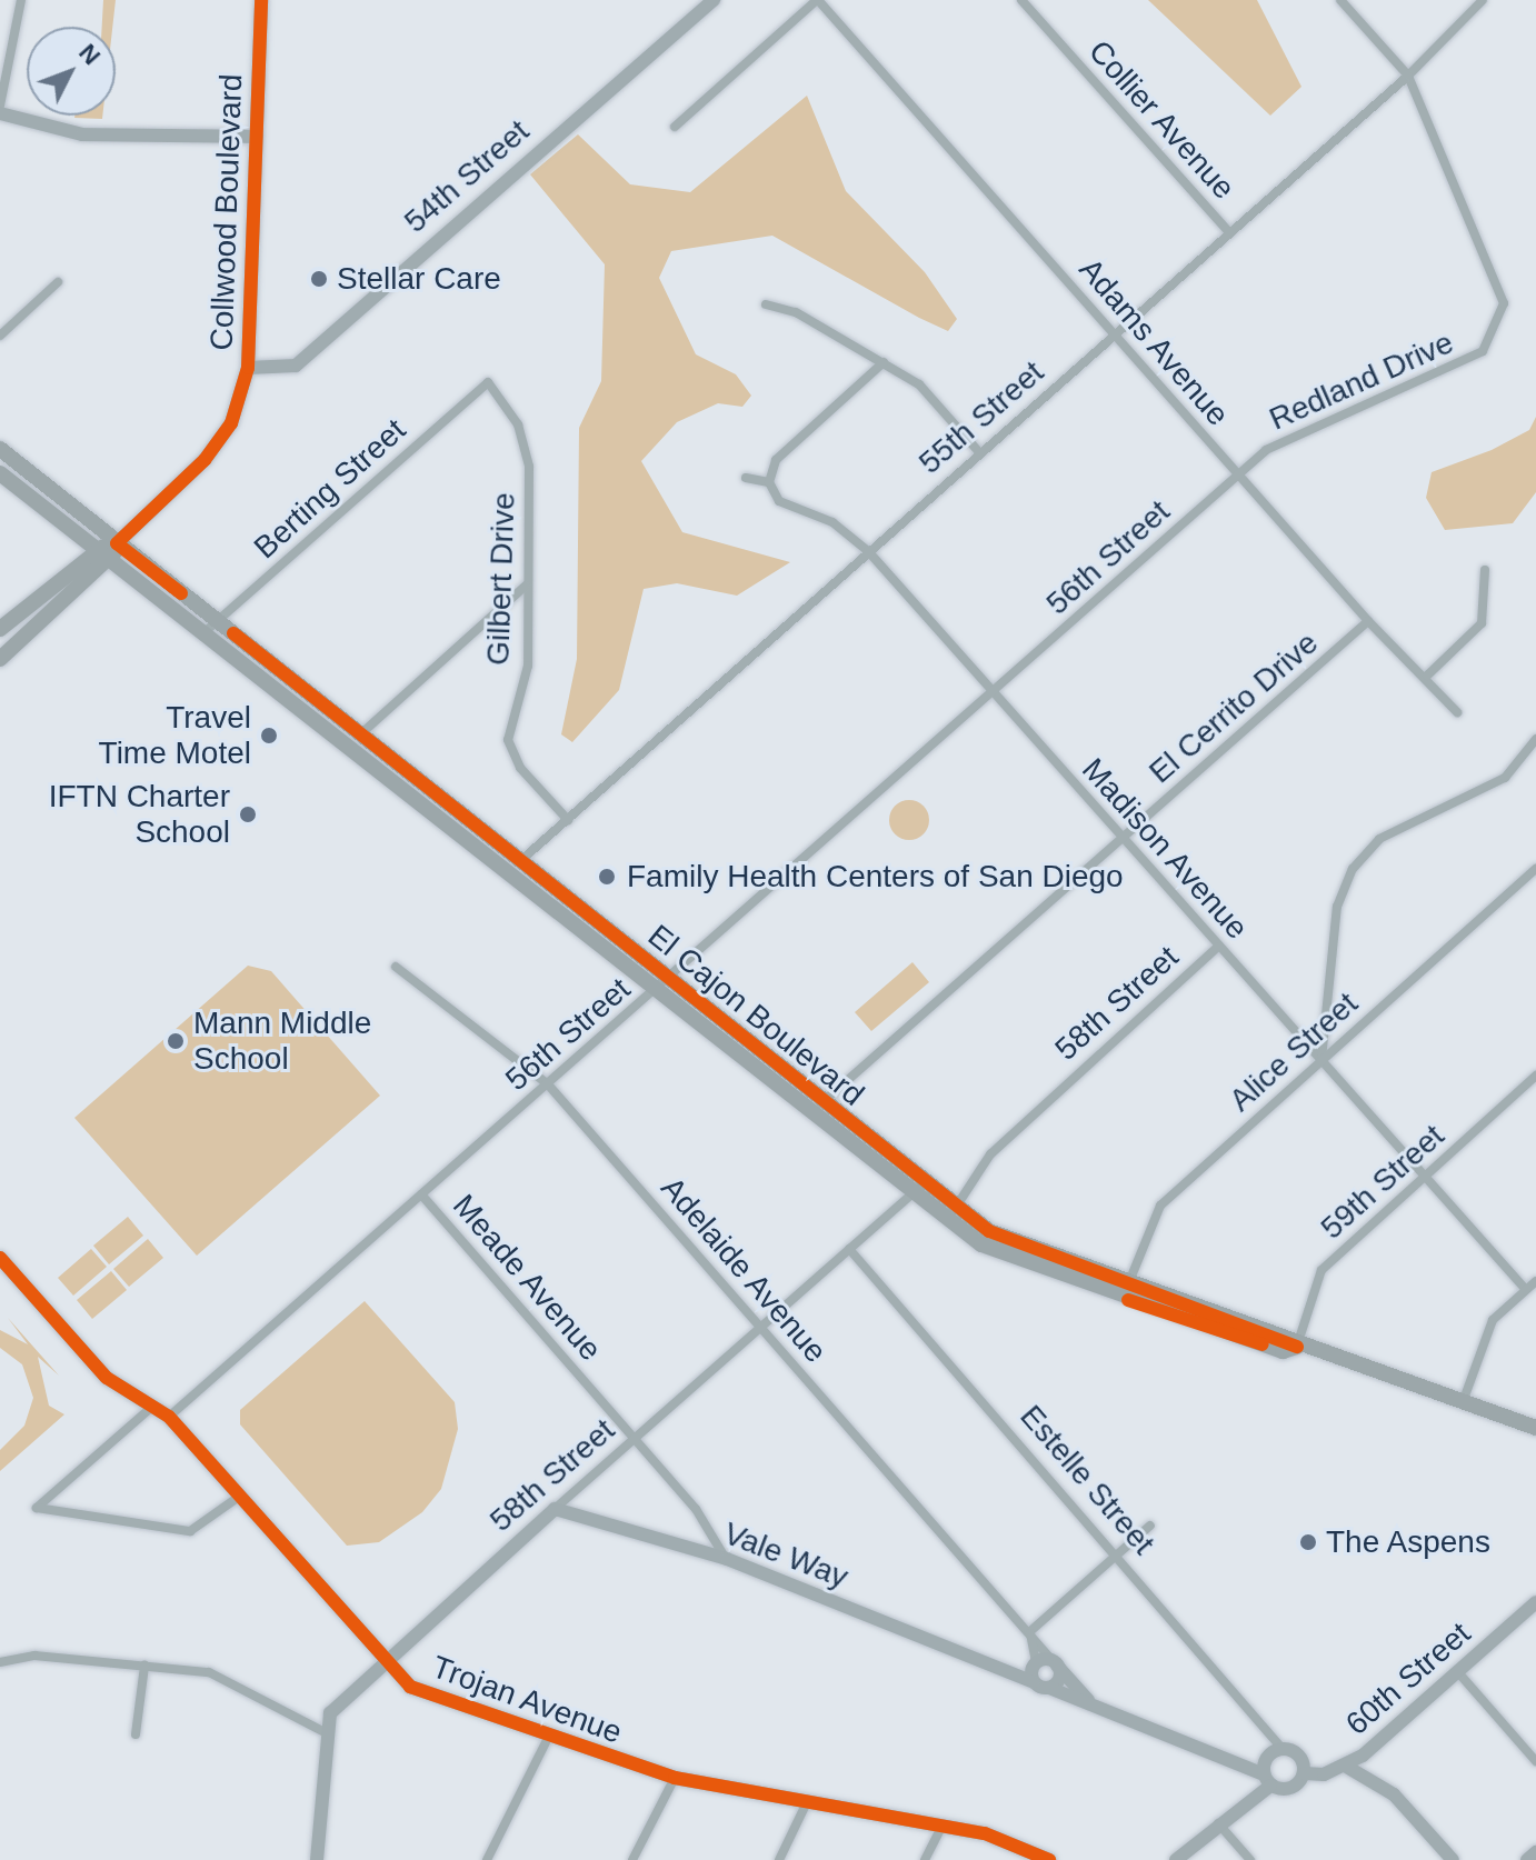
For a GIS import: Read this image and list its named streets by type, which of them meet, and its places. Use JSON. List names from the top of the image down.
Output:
{
  "streets": {
    "main road": ["El Cajon Boulevard"],
    "street": [
      "Collier Avenue",
      "54th Street",
      "Collwood Boulevard",
      "Adams Avenue",
      "Redland Drive",
      "55th Street",
      "Berting Street",
      "56th Street",
      "Gilbert Drive",
      "El Cerrito Drive",
      "Madison Avenue",
      "58th Street",
      "Alice Street",
      "59th Street",
      "Adelaide Avenue",
      "Meade Avenue",
      "Estelle Street",
      "Vale Way",
      "60th Street",
      "Trojan Avenue"
    ]
  },
  "crossings": [
    ["Collier Avenue", "55th Street"],
    ["54th Street", "Collwood Boulevard"],
    ["Collwood Boulevard", "El Cajon Boulevard"],
    ["Adams Avenue", "Redland Drive"],
    ["Adams Avenue", "55th Street"],
    ["Adams Avenue", "56th Street"],
    ["Adams Avenue", "El Cerrito Drive"],
    ["Redland Drive", "55th Street"],
    ["Redland Drive", "56th Street"],
    ["55th Street", "Gilbert Drive"],
    ["55th Street", "Madison Avenue"],
    ["55th Street", "El Cajon Boulevard"],
    ["Berting Street", "Gilbert Drive"],
    ["Berting Street", "El Cajon Boulevard"],
    ["56th Street", "Madison Avenue"],
    ["56th Street", "El Cajon Boulevard"],
    ["56th Street", "Adelaide Avenue"],
    ["56th Street", "Meade Avenue"],
    ["56th Street", "Trojan Avenue"],
    ["El Cerrito Drive", "Madison Avenue"],
    ["El Cerrito Drive", "El Cajon Boulevard"],
    ["Madison Avenue", "58th Street"],
    ["Madison Avenue", "Alice Street"],
    ["Madison Avenue", "59th Street"],
    ["58th Street", "El Cajon Boulevard"],
    ["58th Street", "Adelaide Avenue"],
    ["58th Street", "Meade Avenue"],
    ["58th Street", "Estelle Street"],
    ["58th Street", "Vale Way"],
    ["58th Street", "Trojan Avenue"],
    ["El Cajon Boulevard", "Alice Street"],
    ["El Cajon Boulevard", "59th Street"],
    ["Adelaide Avenue", "Vale Way"],
    ["Meade Avenue", "Vale Way"],
    ["Estelle Street", "Vale Way"],
    ["Estelle Street", "60th Street"],
    ["Vale Way", "60th Street"]
  ],
  "places": [
    "Stellar Care",
    "Travel Time Motel",
    "IFTN Charter School",
    "Family Health Centers of San Diego",
    "Mann Middle School",
    "The Aspens"
  ],
  "north": "top right"
}
